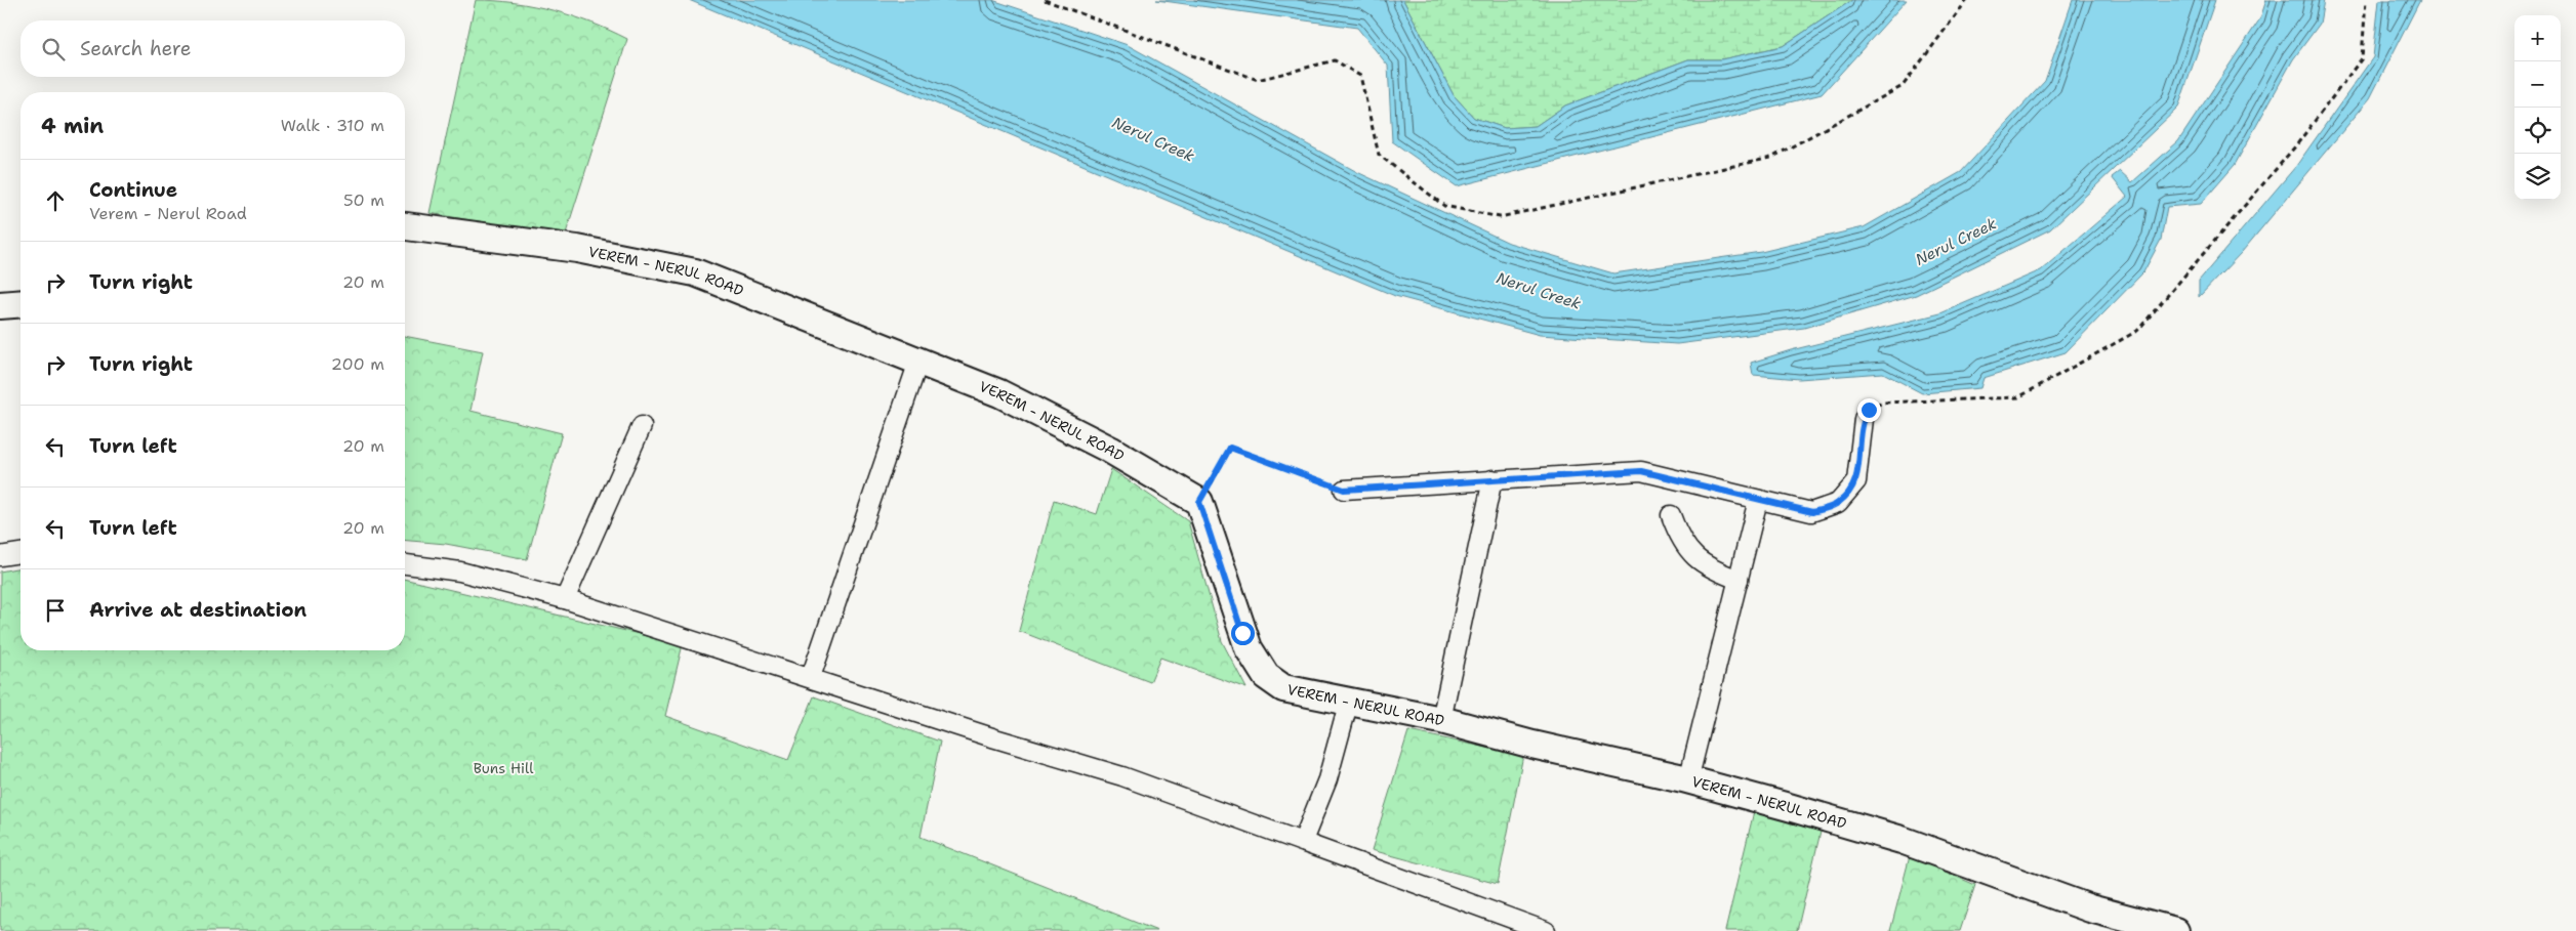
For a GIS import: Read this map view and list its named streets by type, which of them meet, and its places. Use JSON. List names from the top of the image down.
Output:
{
  "streets": {
    "main road": ["VEREM - NERUL ROAD"]
  },
  "water": ["Nerul Creek"],
  "parks": ["Buns Hill"],
  "page": {
    "map_buttons": ["+", "−"],
    "search": "Search here",
    "heading": ["4 min", "Walk · 310 m"],
    "list": [
      ["Continue", "Verem - Nerul Road", "50 m"],
      ["Turn right", "20 m"],
      ["Turn right", "200 m"],
      ["Turn left", "20 m"],
      ["Turn left", "20 m"],
      "Arrive at destination"
    ]
  }
}
